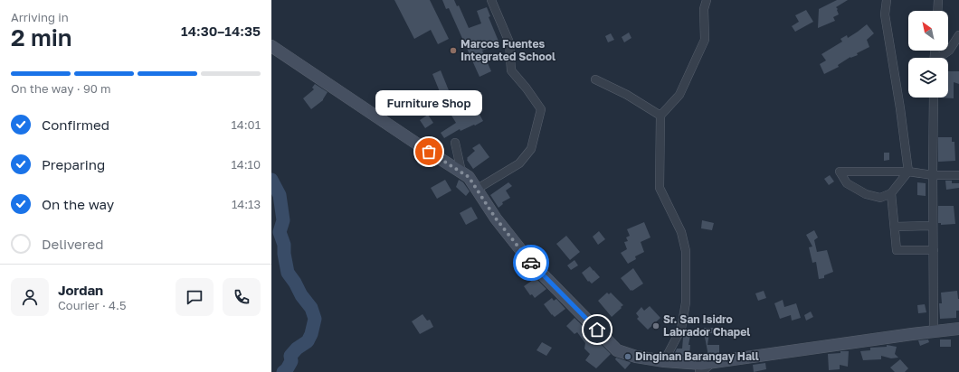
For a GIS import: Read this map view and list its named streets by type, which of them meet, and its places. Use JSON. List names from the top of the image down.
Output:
{
  "places": [
    "Marcos Fuentes Integrated School",
    "Furniture Shop",
    "Sr. San Isidro Labrador Chapel",
    "Dinginan Barangay Hall"
  ],
  "north": "top left",
  "page": {
    "heading": ["2 min", "Arriving in", "14:30–14:35"],
    "panel": ["Jordan", "Courier · 4.5"],
    "bar": "On the way · 90 m",
    "bubble": "Furniture Shop",
    "list": [
      ["Confirmed", "14:01"],
      ["Preparing", "14:10"],
      ["On the way", "14:13"],
      "Delivered"
    ]
  }
}
